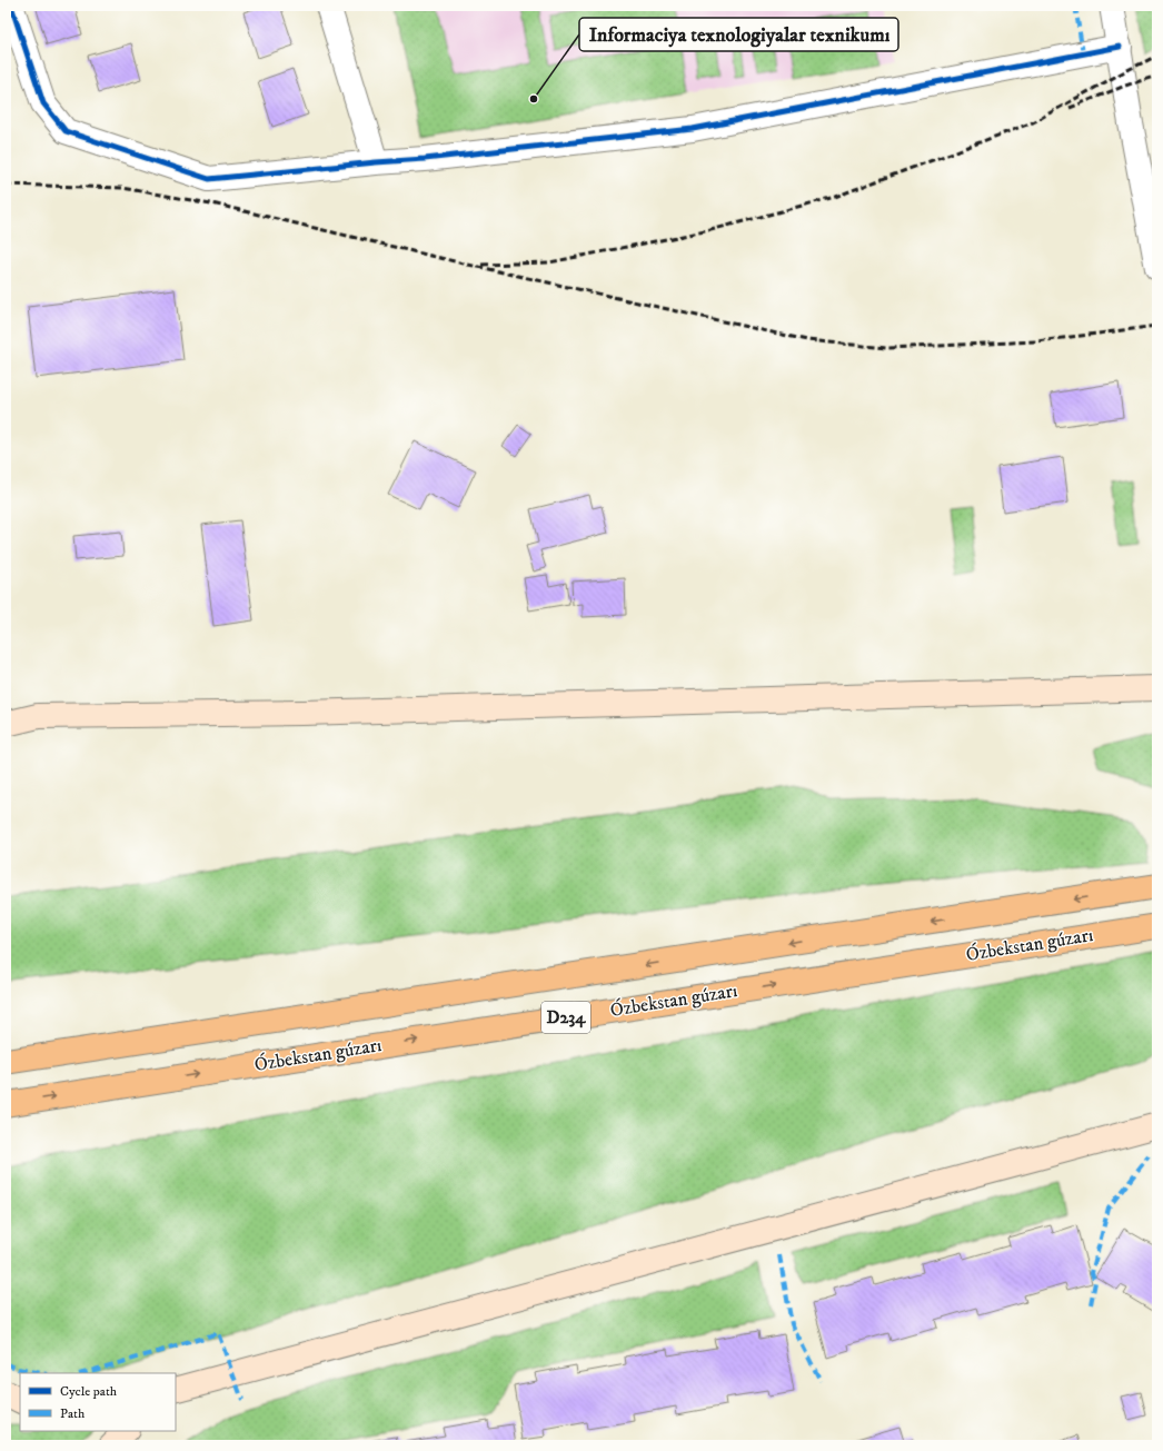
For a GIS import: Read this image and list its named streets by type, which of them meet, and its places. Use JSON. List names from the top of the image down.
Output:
{
  "streets": {
    "main road": ["Ózbekstan gúzarı", "D234"]
  },
  "places": ["Informaciya texnologiyalar texnikumı"],
  "legend": ["Cycle path", "Path"]
}
